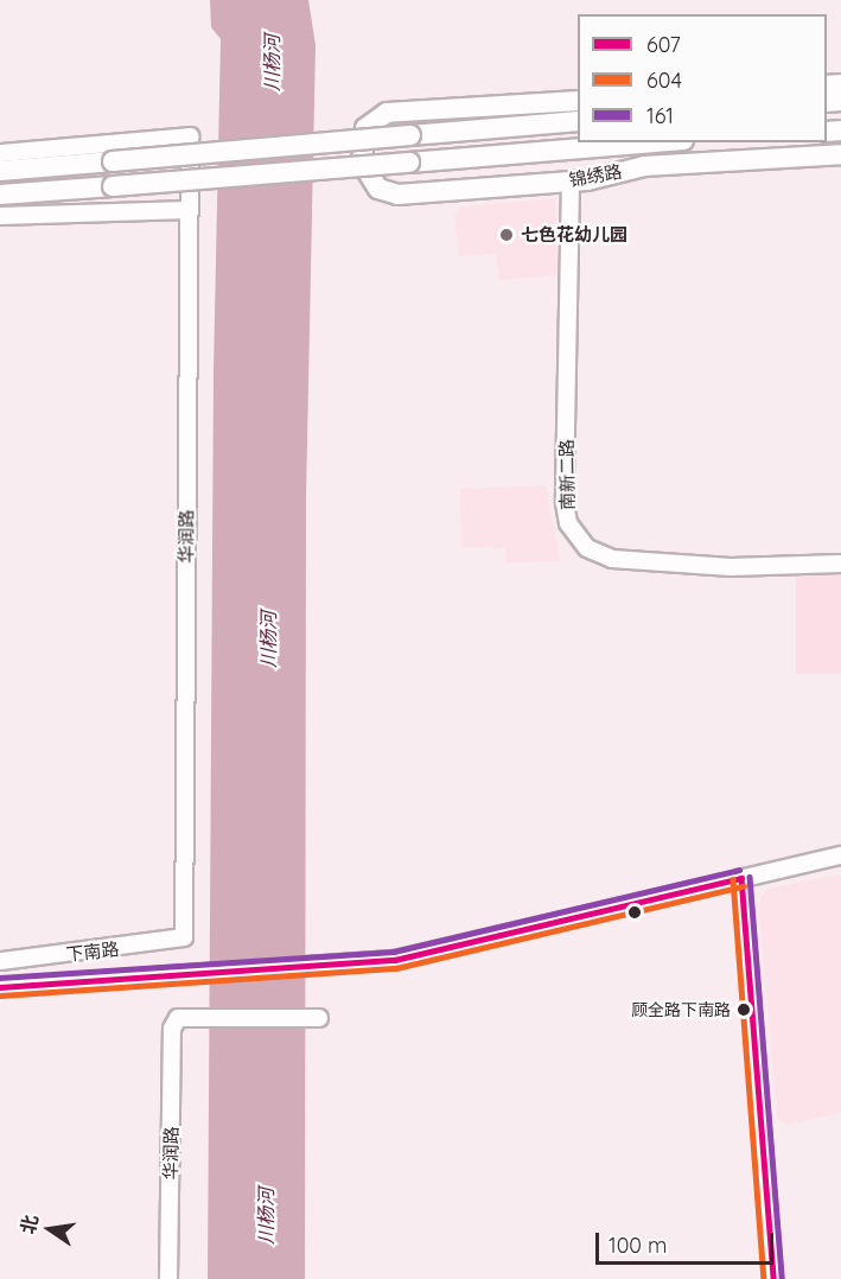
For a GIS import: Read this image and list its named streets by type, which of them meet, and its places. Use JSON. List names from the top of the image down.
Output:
{
  "streets": {
    "main road": ["锦绣路"],
    "street": ["南新二路", "华润路", "下南路"]
  },
  "crossings": [
    ["锦绣路", "南新二路"],
    ["华润路", "下南路"]
  ],
  "water": ["川杨河"],
  "places": ["七色花幼儿园", "顾全路下南路"],
  "lines": ["transit line 161", "transit line 607", "transit line 604"],
  "legend": ["607", "604", "161"],
  "scale_bar": "100 m",
  "north": "left"
}
